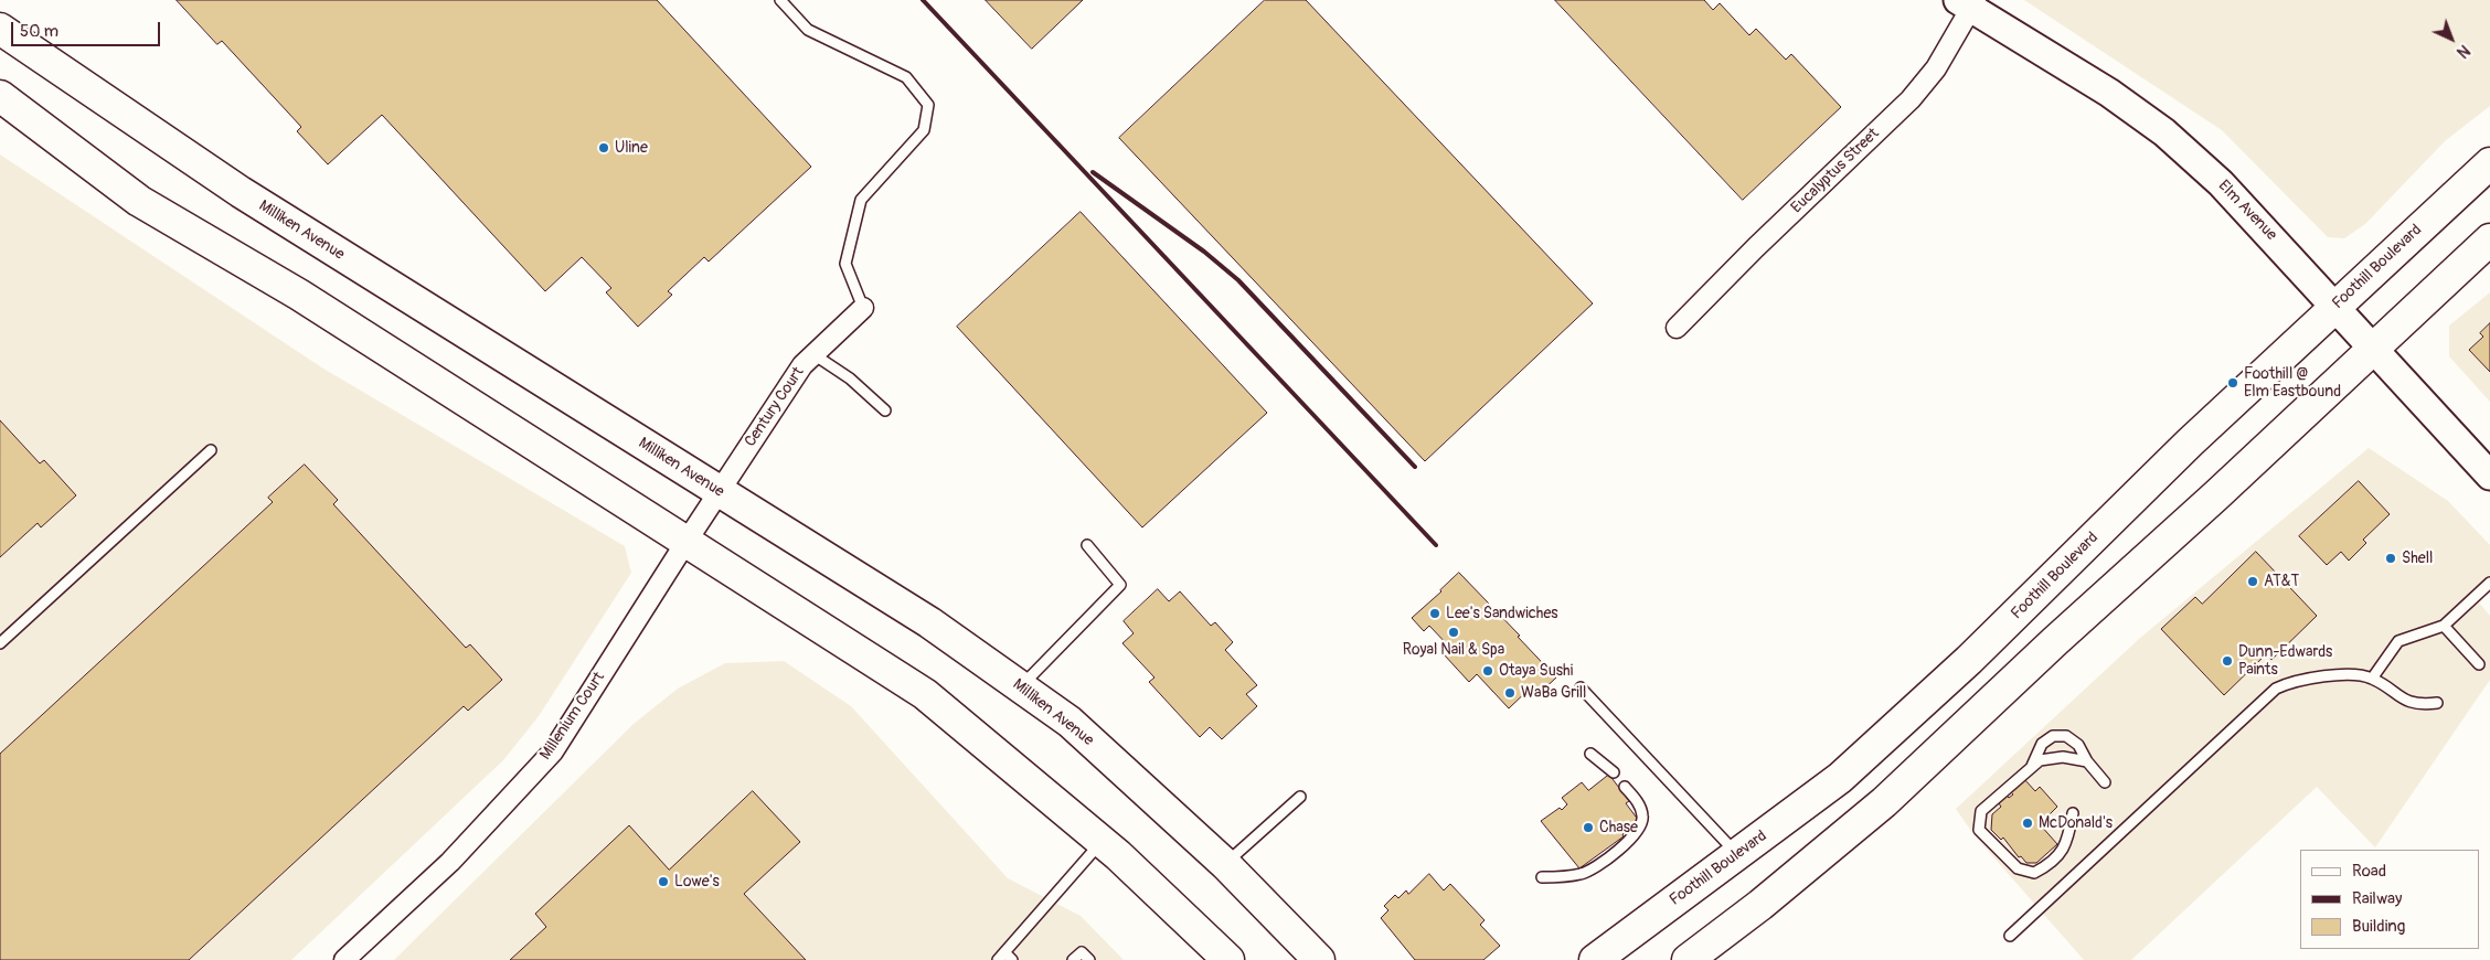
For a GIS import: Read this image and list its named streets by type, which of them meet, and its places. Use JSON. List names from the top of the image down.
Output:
{
  "streets": {
    "main road": ["Milliken Avenue", "Foothill Boulevard"],
    "street": [
      "Eucalyptus Street",
      "Elm Avenue",
      "Century Court",
      "Millenium Court"
    ]
  },
  "crossings": [
    ["Eucalyptus Street", "Elm Avenue"],
    ["Elm Avenue", "Foothill Boulevard"],
    ["Milliken Avenue", "Century Court"],
    ["Milliken Avenue", "Millenium Court"],
    ["Century Court", "Millenium Court"]
  ],
  "places": [
    "Uline",
    "Foothill @ Elm Eastbound",
    "Shell",
    "AT&T",
    "Lee's Sandwiches",
    "Royal Nail & Spa",
    "Dunn-Edwards Paints",
    "Otaya Sushi",
    "WaBa Grill",
    "McDonald's",
    "Chase",
    "Lowe's"
  ],
  "legend": ["Road", "Railway", "Building"],
  "scale_bar": "50 m",
  "north": "bottom right"
}
